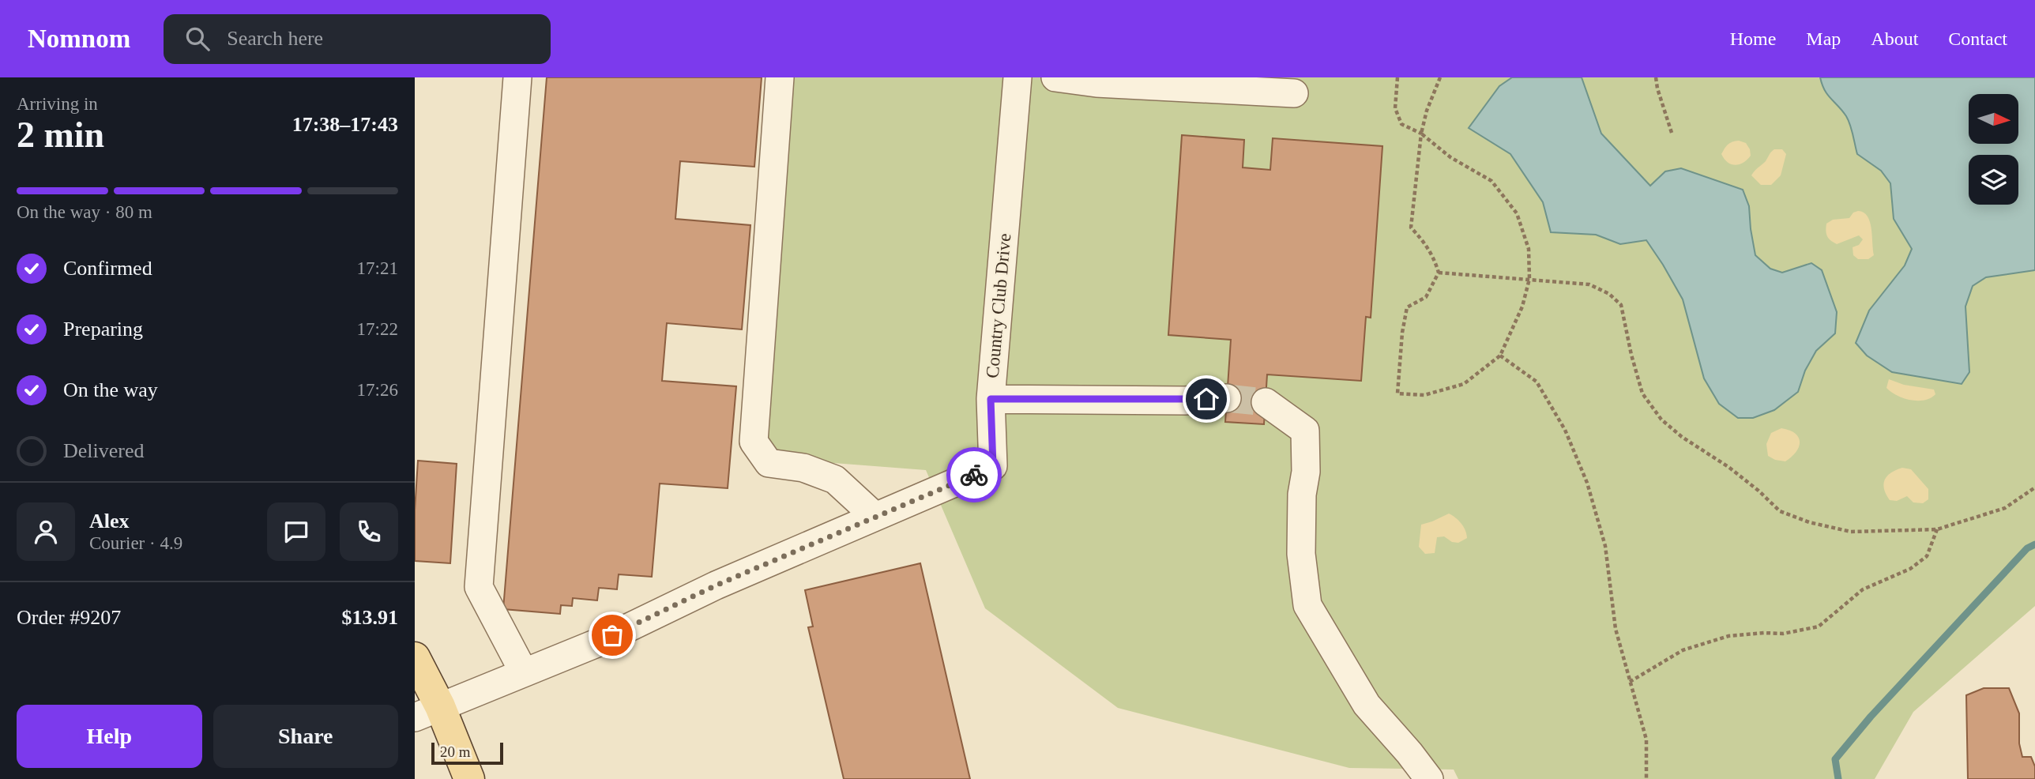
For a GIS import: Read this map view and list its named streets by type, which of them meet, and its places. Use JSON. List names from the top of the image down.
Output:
{
  "streets": {
    "lane": ["Country Club Drive"]
  },
  "scale_bar": "20 m",
  "north": "right",
  "page": {
    "header": "Nomnom",
    "search": "Search here",
    "nav": [
      "Home",
      "Map",
      "About",
      "Contact"
    ],
    "heading": ["2 min", "Arriving in", "17:38–17:43"],
    "panel": [
      "Alex",
      "Courier · 4.9",
      "Order #9207",
      "$13.91"
    ],
    "bar": "On the way · 80 m",
    "list": [
      ["Confirmed", "17:21"],
      ["Preparing", "17:22"],
      ["On the way", "17:26"],
      "Delivered"
    ],
    "buttons": ["Help", "Share"],
    "scale": "20 m"
  }
}
